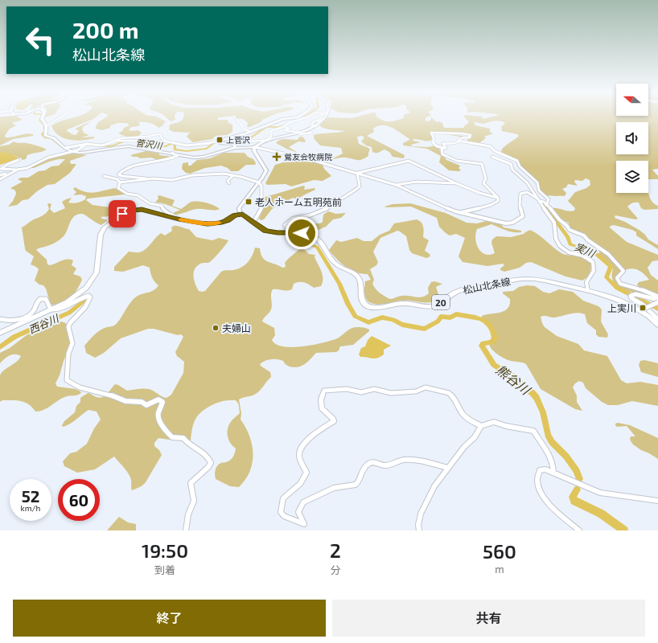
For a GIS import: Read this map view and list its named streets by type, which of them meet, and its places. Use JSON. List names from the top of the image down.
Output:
{
  "streets": {
    "main road": ["松山北条線", "20"]
  },
  "water": [
    "菅沢川",
    "実川",
    "西谷川",
    "熊谷川"
  ],
  "places": {
    "transit": ["上菅沢", "老人ホーム五明苑前", "上実川"],
    "health": ["鶯友会牧病院"],
    "other": ["夫婦山"]
  },
  "north": "left",
  "page": {
    "turn": ["200 m", "松山北条線"],
    "speed": "52 km/h",
    "limit": "60",
    "eta": [
      "19:50",
      "到着",
      "2",
      "分",
      "560",
      "m"
    ],
    "buttons": ["終了", "共有"]
  }
}
